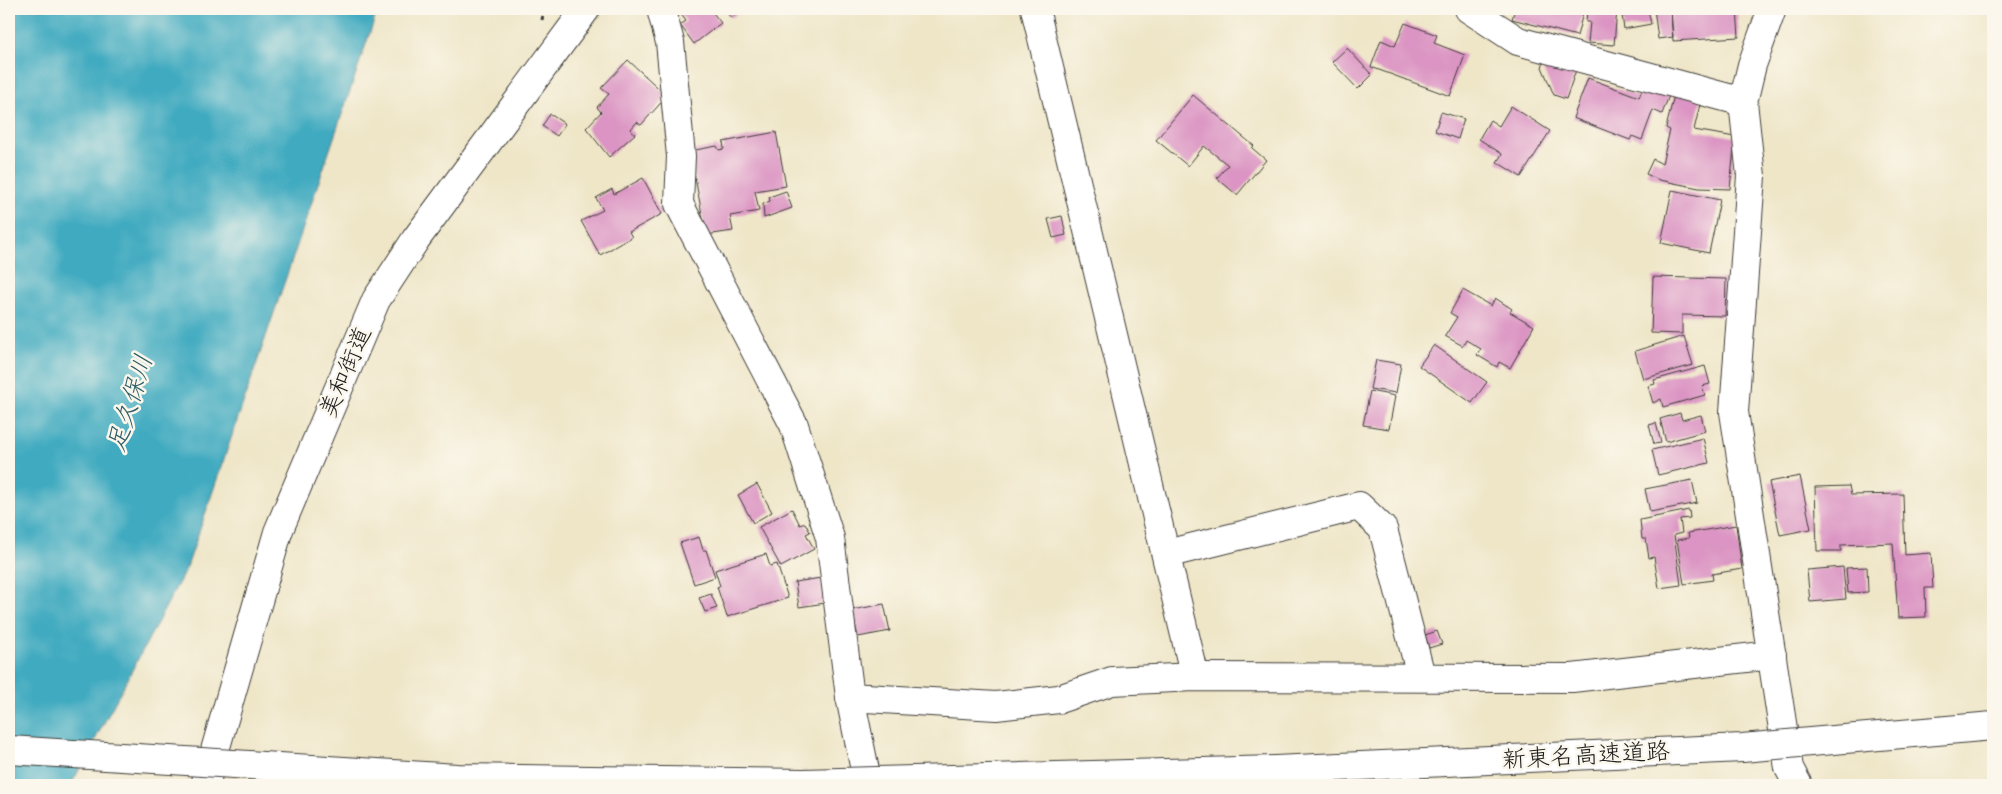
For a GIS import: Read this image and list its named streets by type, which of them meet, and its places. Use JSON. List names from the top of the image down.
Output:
{
  "streets": {
    "main road": ["美和街道", "新東名高速道路"]
  },
  "water": ["足久保川"]
}
